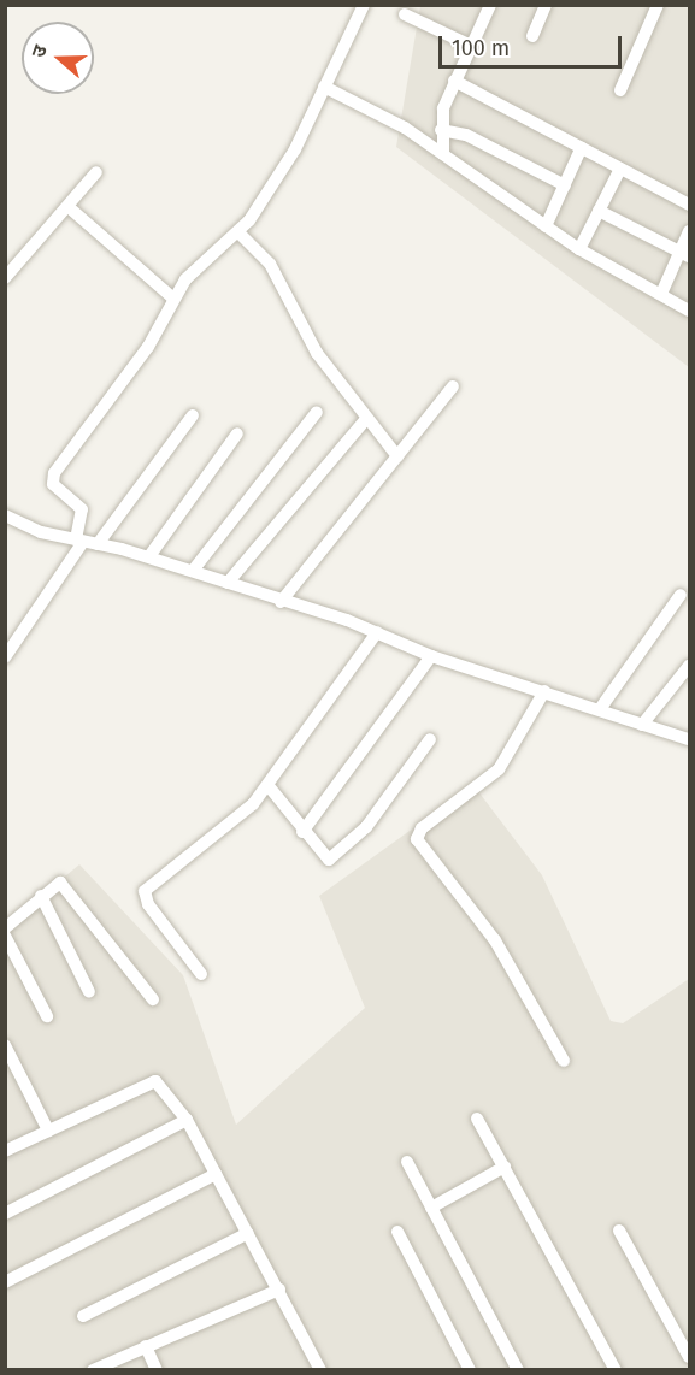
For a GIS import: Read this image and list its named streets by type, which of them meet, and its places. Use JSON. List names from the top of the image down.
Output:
{
  "scale_bar": "100 m",
  "north": "left"
}
